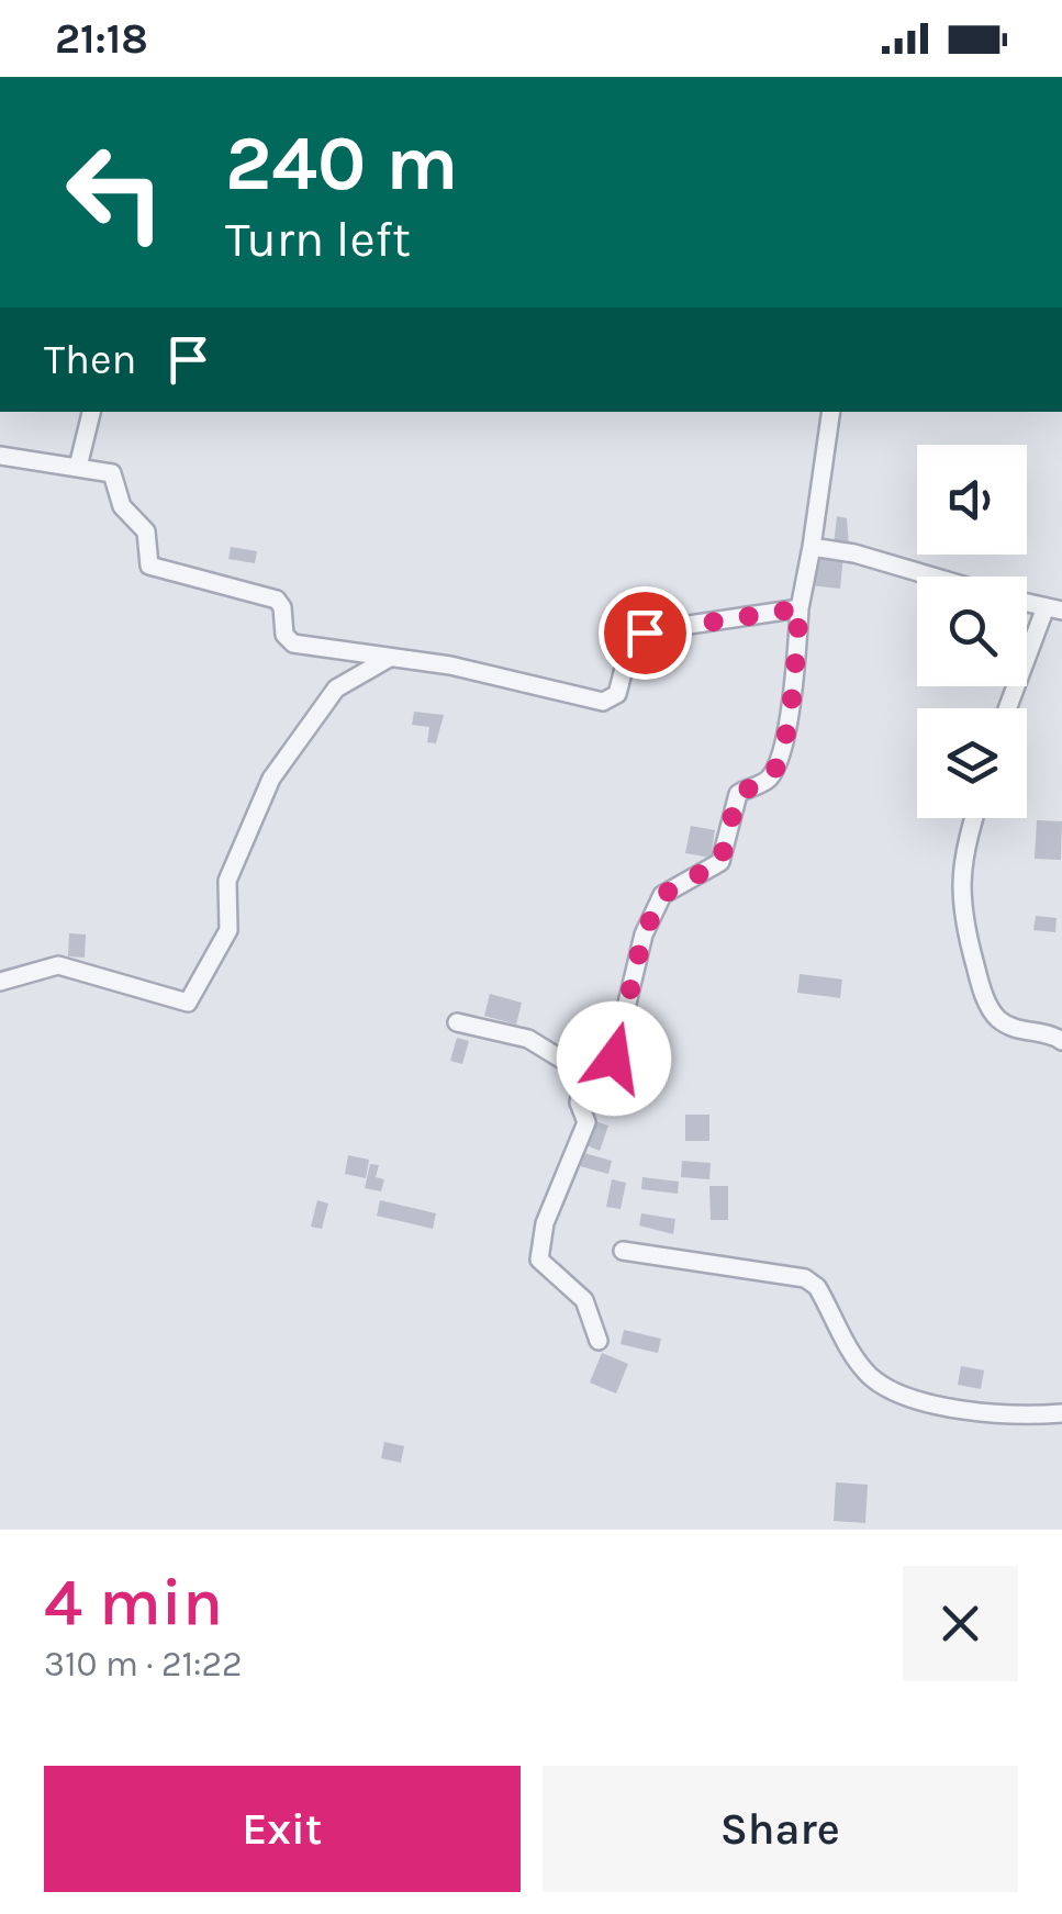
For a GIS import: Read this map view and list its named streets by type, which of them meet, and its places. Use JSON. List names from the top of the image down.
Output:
{
  "page": {
    "status": "21:18",
    "turn": ["240 m", "Turn left"],
    "then": "Then",
    "heading": ["4 min", "310 m · 21:22"],
    "buttons": ["Exit", "Share"]
  }
}
